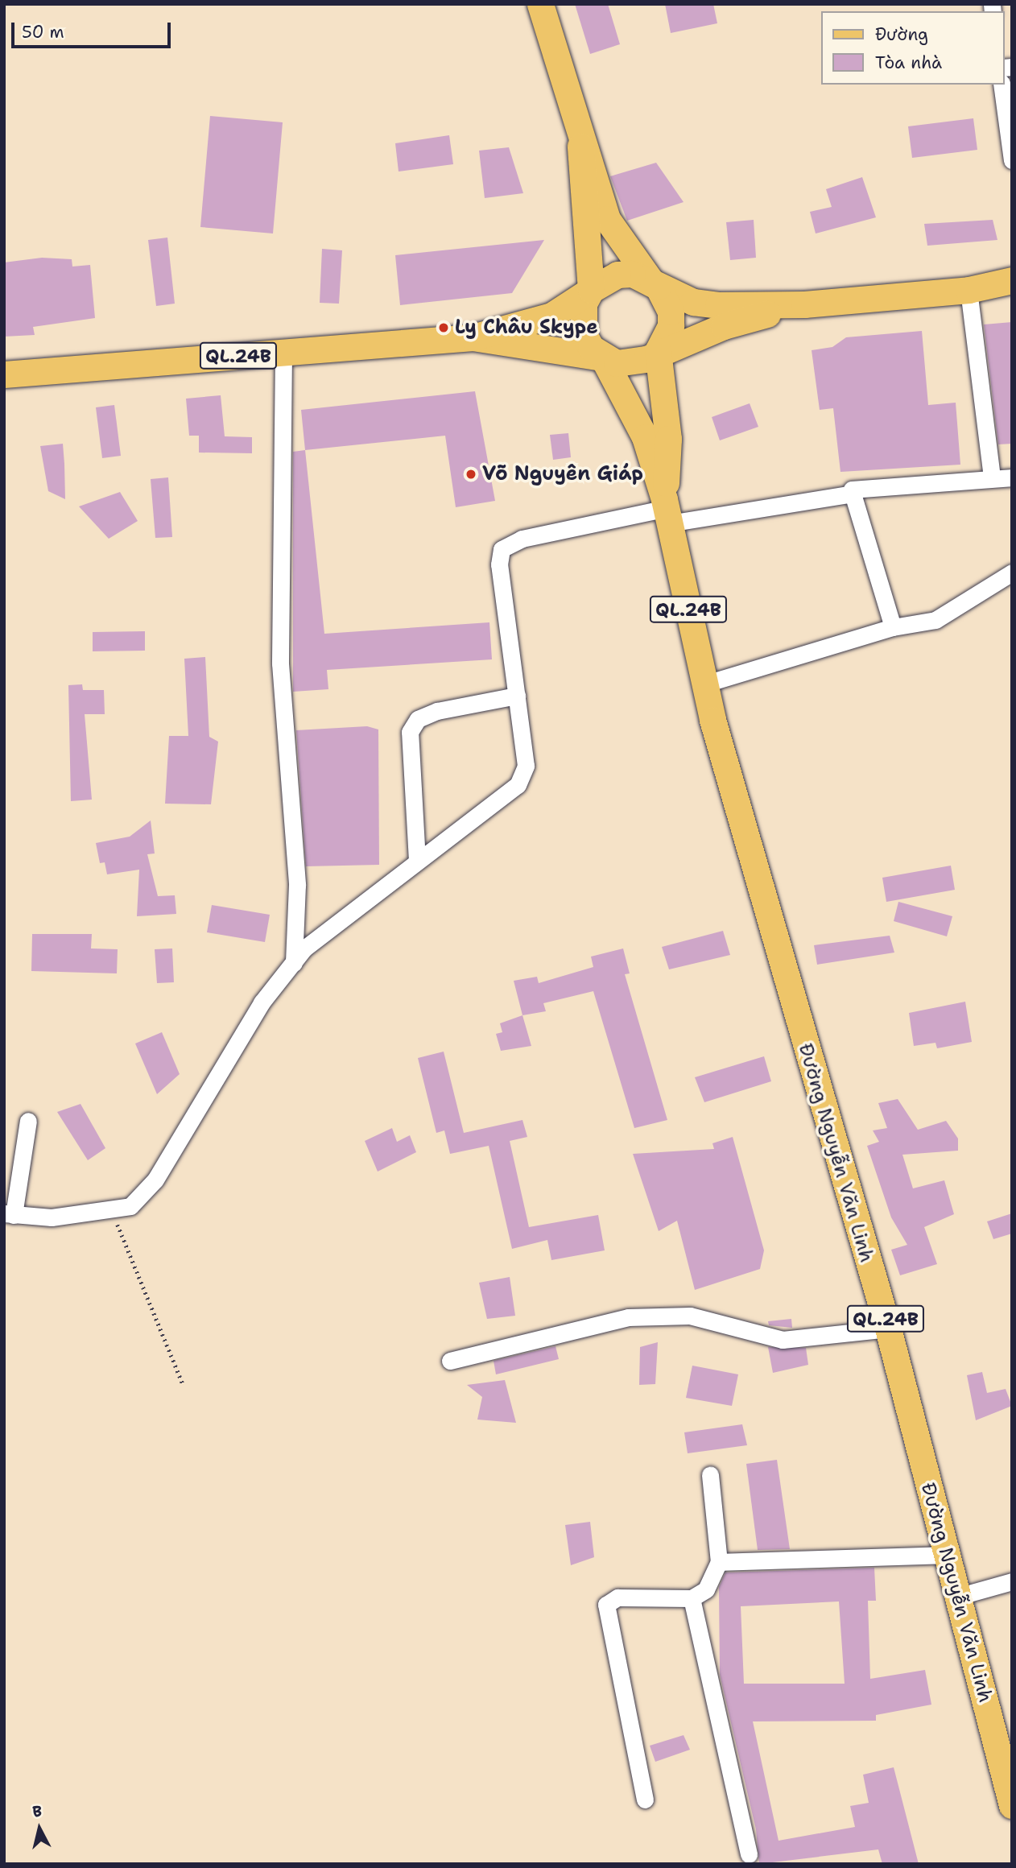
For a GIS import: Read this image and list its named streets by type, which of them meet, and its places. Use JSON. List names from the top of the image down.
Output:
{
  "streets": {
    "main road": ["QL.24B", "Đường Nguyễn Văn Linh"]
  },
  "crossings": [
    ["QL.24B", "Đường Nguyễn Văn Linh"]
  ],
  "places": ["Ly Châu Skype", "Võ Nguyên Giáp"],
  "legend": ["Đường", "Tòa nhà"],
  "scale_bar": "50 m",
  "north": "top"
}
